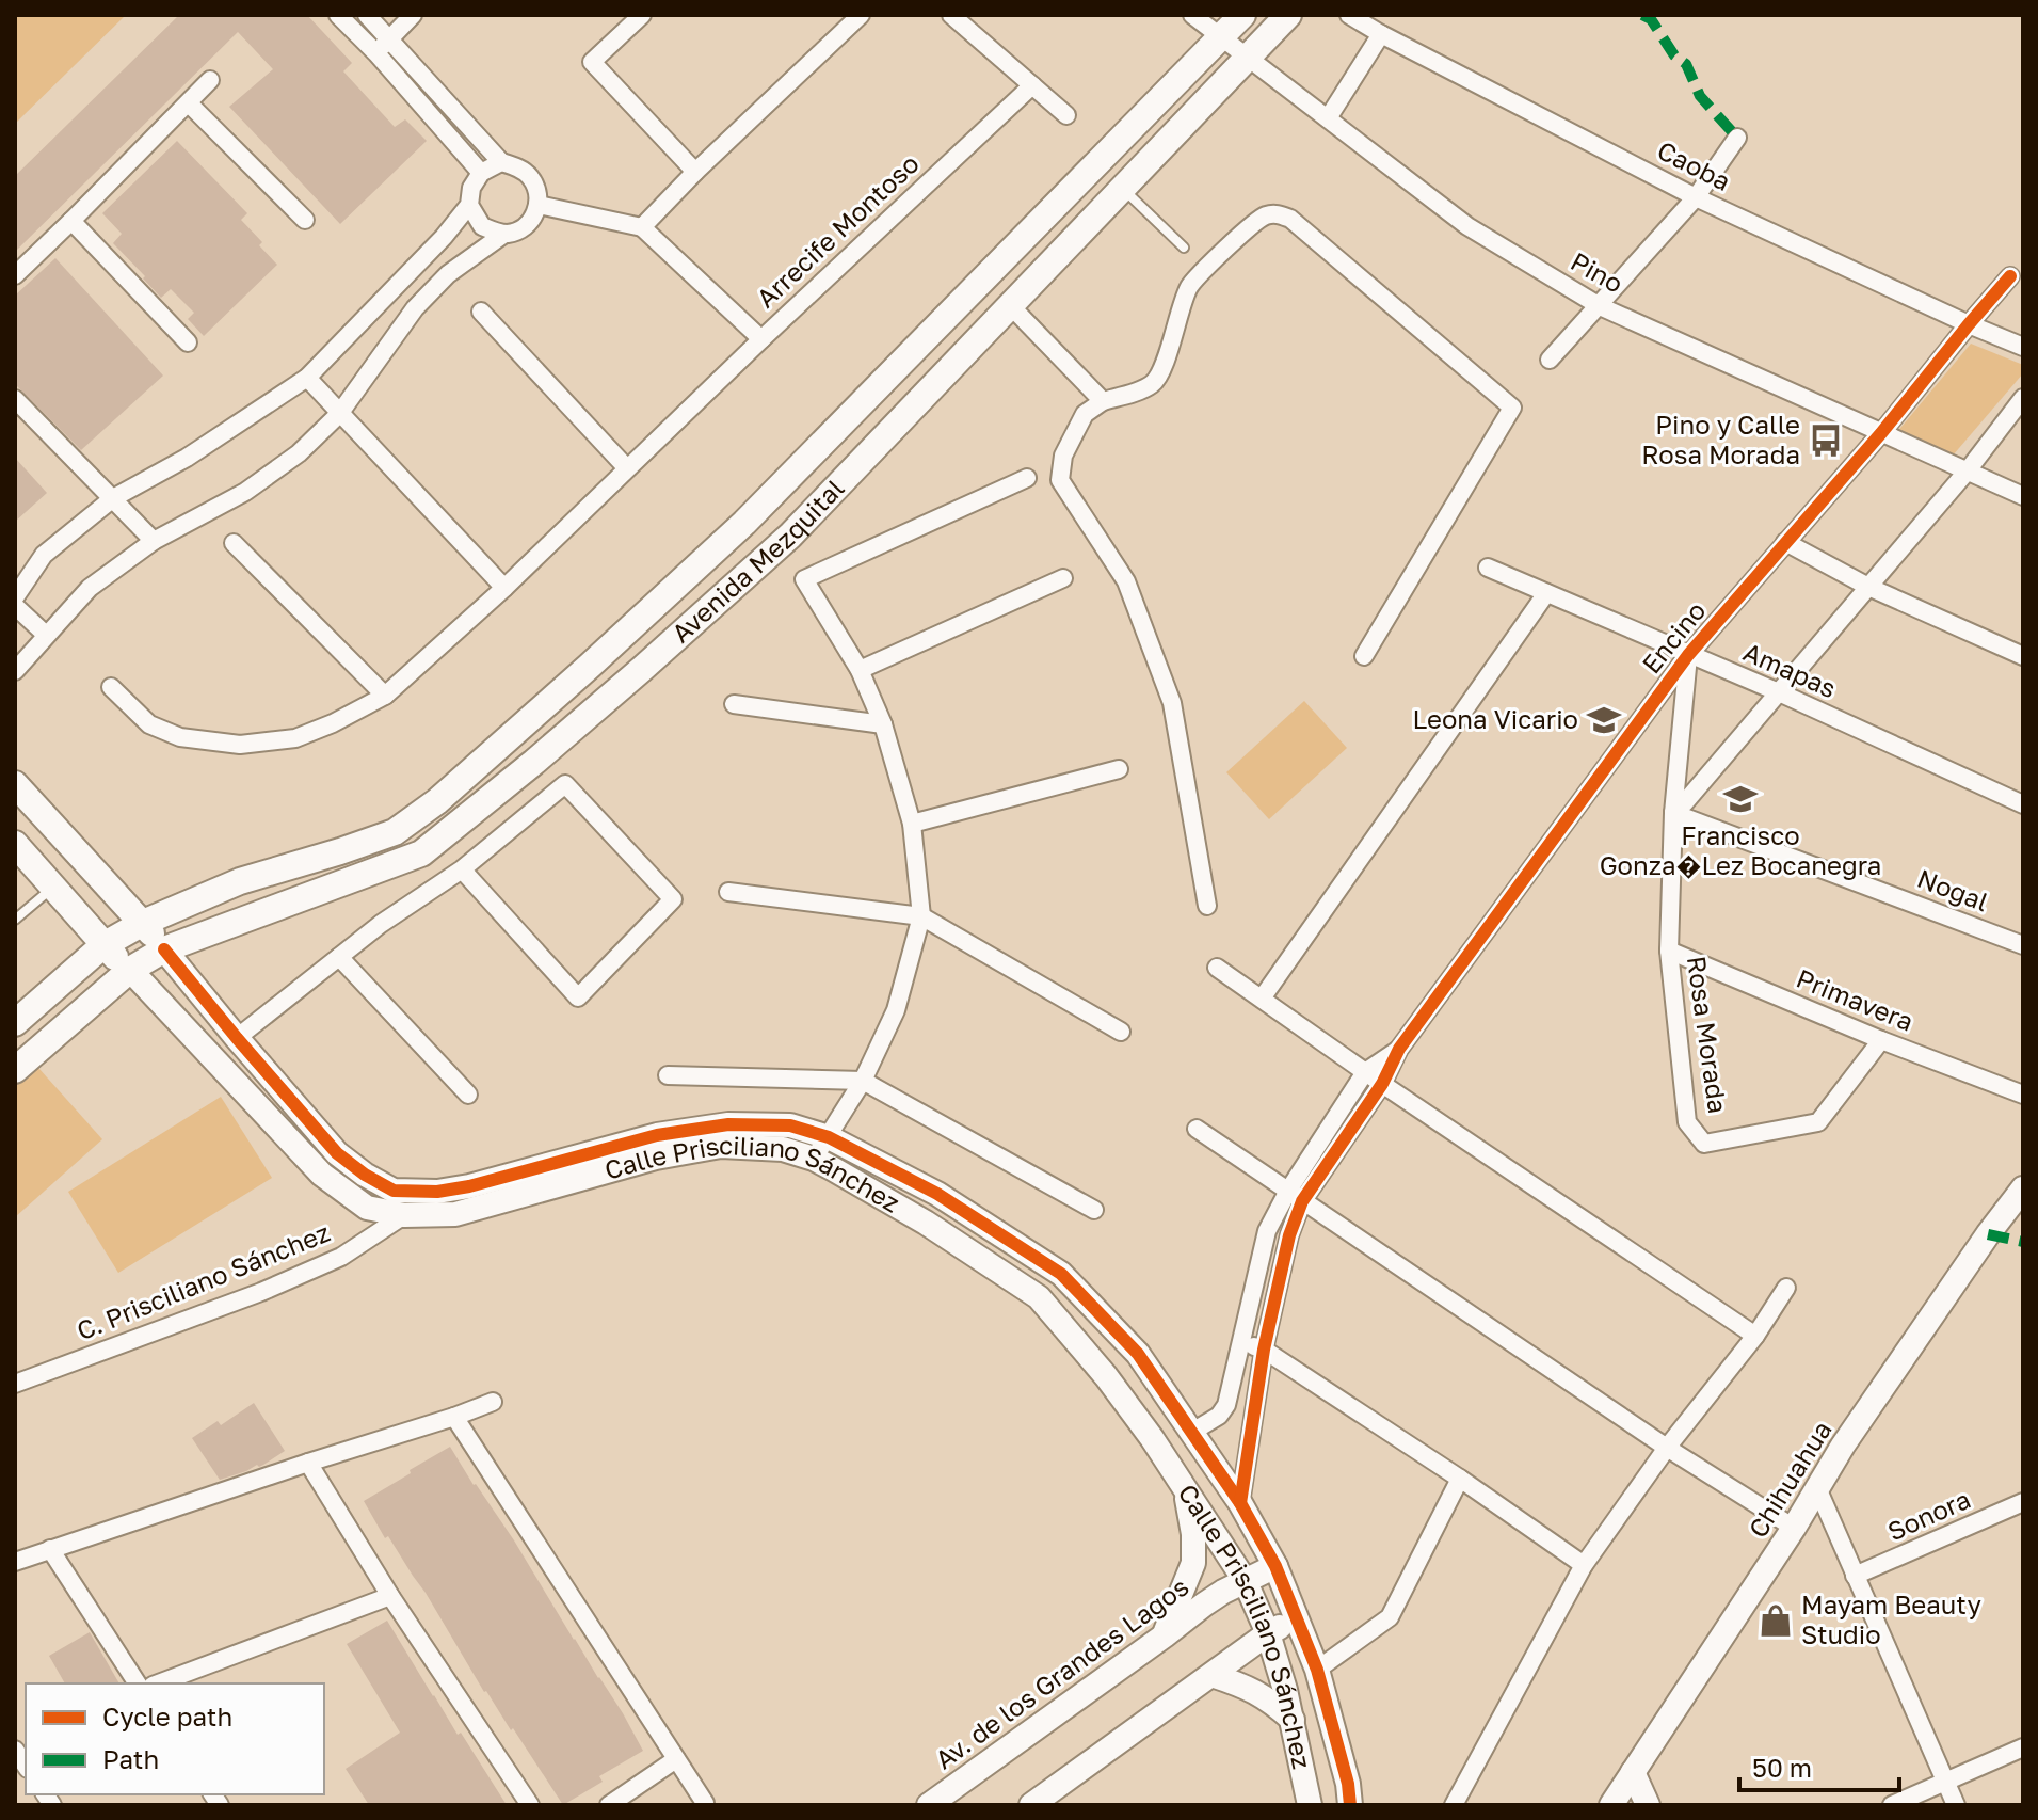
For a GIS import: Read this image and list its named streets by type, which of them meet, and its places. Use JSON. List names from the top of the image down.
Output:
{
  "streets": {
    "main road": ["Avenida Mezquital", "Calle Prisciliano Sánchez"],
    "street": [
      "Caoba",
      "Arrecife Montoso",
      "Pino",
      "Encino",
      "Amapas",
      "Nogal",
      "Primavera",
      "Rosa Morada",
      "C. Prisciliano Sánchez",
      "Chihuahua",
      "Sonora",
      "Av. de los Grandes Lagos"
    ]
  },
  "crossings": [
    ["Caoba", "Encino"],
    ["Pino", "Avenida Mezquital"],
    ["Pino", "Encino"],
    ["Avenida Mezquital", "Calle Prisciliano Sánchez"],
    ["Encino", "Amapas"],
    ["Encino", "Rosa Morada"],
    ["Amapas", "Rosa Morada"],
    ["Nogal", "Rosa Morada"],
    ["Primavera", "Rosa Morada"],
    ["Calle Prisciliano Sánchez", "C. Prisciliano Sánchez"],
    ["Calle Prisciliano Sánchez", "Av. de los Grandes Lagos"]
  ],
  "places": {
    "bus stop": ["Pino y Calle Rosa Morada"],
    "school or university": ["Leona Vicario", "Francisco Gonza�Lez Bocanegra"],
    "shop": ["Mayam Beauty Studio"]
  },
  "legend": ["Cycle path", "Path"],
  "scale_bar": "50 m"
}
